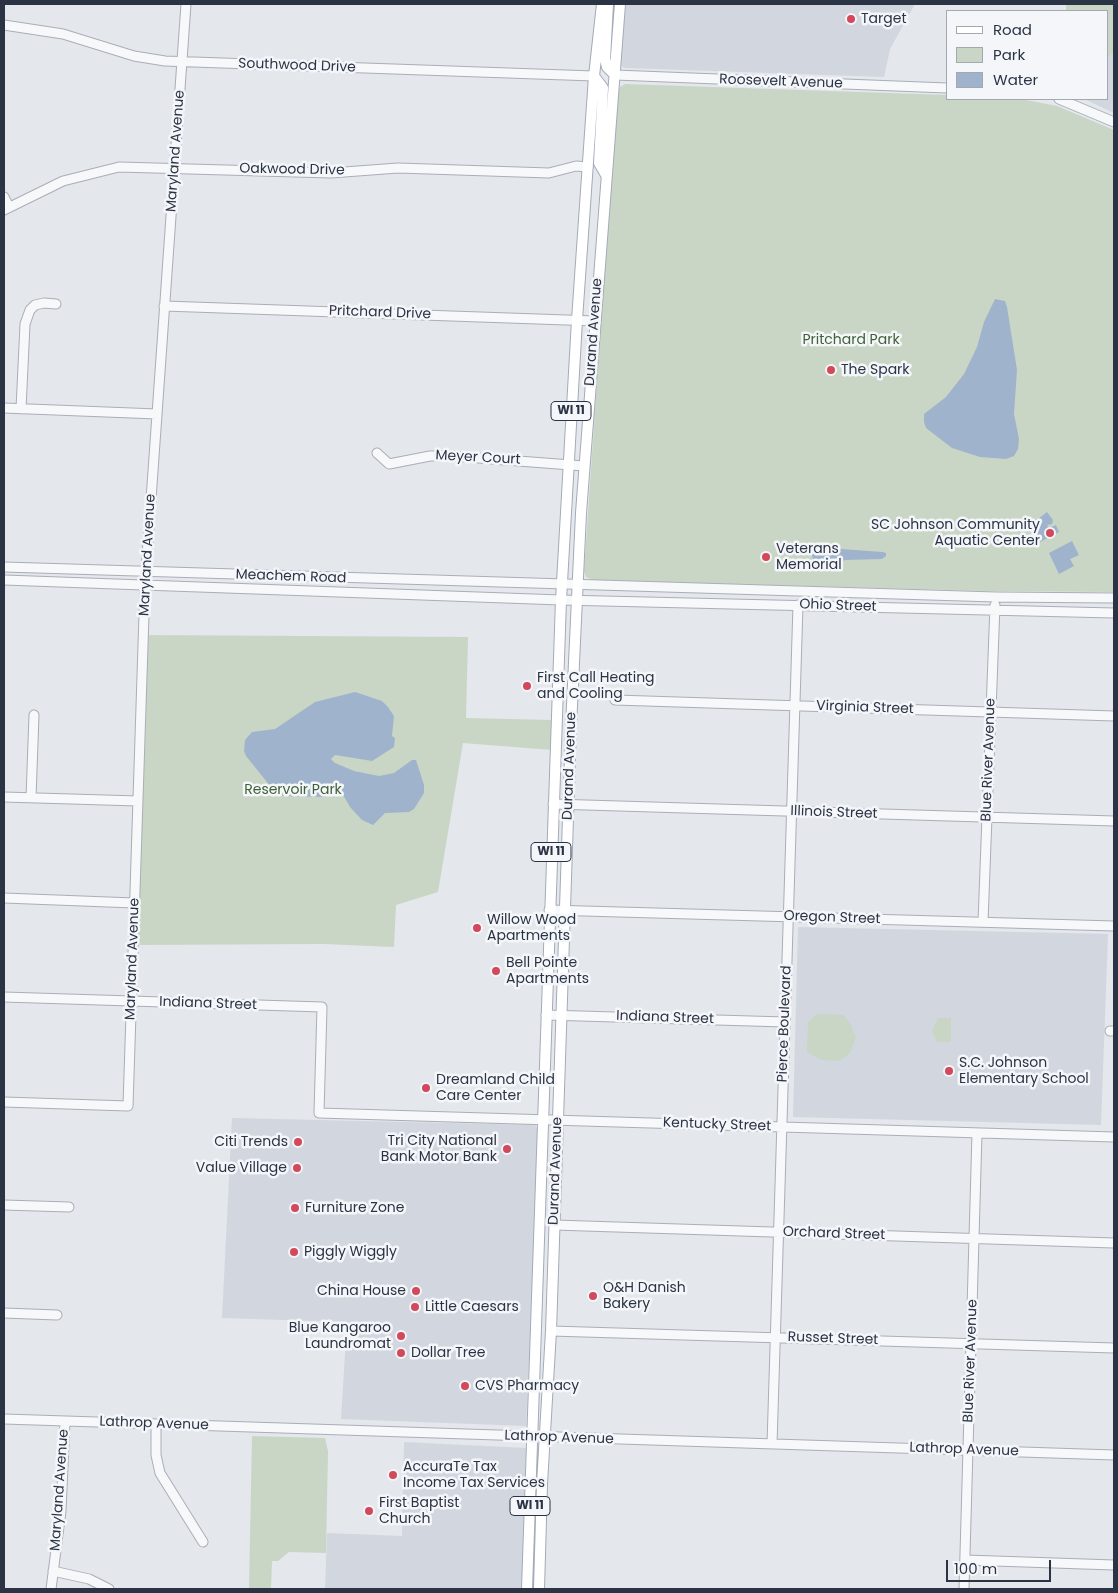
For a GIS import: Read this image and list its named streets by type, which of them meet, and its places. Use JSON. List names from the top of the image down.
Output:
{
  "streets": {
    "main road": ["Durand Avenue", "WI 11"],
    "street": [
      "Southwood Drive",
      "Roosevelt Avenue",
      "Maryland Avenue",
      "Oakwood Drive",
      "Pritchard Drive",
      "Meyer Court",
      "Meachem Road",
      "Ohio Street",
      "Virginia Street",
      "Blue River Avenue",
      "Illinois Street",
      "Oregon Street",
      "Indiana Street",
      "Pierce Boulevard",
      "Kentucky Street",
      "Orchard Street",
      "Russet Street",
      "Lathrop Avenue"
    ]
  },
  "crossings": [
    ["Southwood Drive", "Maryland Avenue"],
    ["Southwood Drive", "Durand Avenue"],
    ["Roosevelt Avenue", "Durand Avenue"],
    ["Maryland Avenue", "Oakwood Drive"],
    ["Maryland Avenue", "Pritchard Drive"],
    ["Maryland Avenue", "Meachem Road"],
    ["Maryland Avenue", "Indiana Street"],
    ["Maryland Avenue", "Lathrop Avenue"],
    ["Oakwood Drive", "Durand Avenue"],
    ["Pritchard Drive", "Durand Avenue"],
    ["Durand Avenue", "Meyer Court"],
    ["Durand Avenue", "Meachem Road"],
    ["Durand Avenue", "Ohio Street"],
    ["Durand Avenue", "Illinois Street"],
    ["Durand Avenue", "Oregon Street"],
    ["Durand Avenue", "Indiana Street"],
    ["Durand Avenue", "Kentucky Street"],
    ["Durand Avenue", "Orchard Street"],
    ["Durand Avenue", "Russet Street"],
    ["Durand Avenue", "Lathrop Avenue"],
    ["Meachem Road", "Ohio Street"],
    ["Ohio Street", "Blue River Avenue"],
    ["Ohio Street", "Pierce Boulevard"],
    ["Virginia Street", "Blue River Avenue"],
    ["Virginia Street", "Pierce Boulevard"],
    ["Blue River Avenue", "Illinois Street"],
    ["Blue River Avenue", "Oregon Street"],
    ["Blue River Avenue", "Kentucky Street"],
    ["Blue River Avenue", "Orchard Street"],
    ["Blue River Avenue", "Russet Street"],
    ["Blue River Avenue", "Lathrop Avenue"],
    ["Illinois Street", "Pierce Boulevard"],
    ["Oregon Street", "Pierce Boulevard"],
    ["Indiana Street", "Pierce Boulevard"],
    ["Indiana Street", "Kentucky Street"],
    ["Pierce Boulevard", "Kentucky Street"],
    ["Pierce Boulevard", "Orchard Street"],
    ["Pierce Boulevard", "Russet Street"],
    ["Pierce Boulevard", "Lathrop Avenue"]
  ],
  "parks": ["Pritchard Park", "Reservoir Park"],
  "places": [
    "Target",
    "The Spark",
    "SC Johnson Community Aquatic Center",
    "Veterans Memorial",
    "First Call Heating and Cooling",
    "Willow Wood Apartments",
    "Bell Pointe Apartments",
    "S.C. Johnson Elementary School",
    "Dreamland Child Care Center",
    "Citi Trends",
    "Tri City National Bank Motor Bank",
    "Value Village",
    "Furniture Zone",
    "Piggly Wiggly",
    "China House",
    "O&H Danish Bakery",
    "Little Caesars",
    "Blue Kangaroo Laundromat",
    "Dollar Tree",
    "CVS Pharmacy",
    "AccuraTe Tax Income Tax Services",
    "First Baptist Church"
  ],
  "legend": ["Road", "Park", "Water"],
  "scale_bar": "100 m"
}
